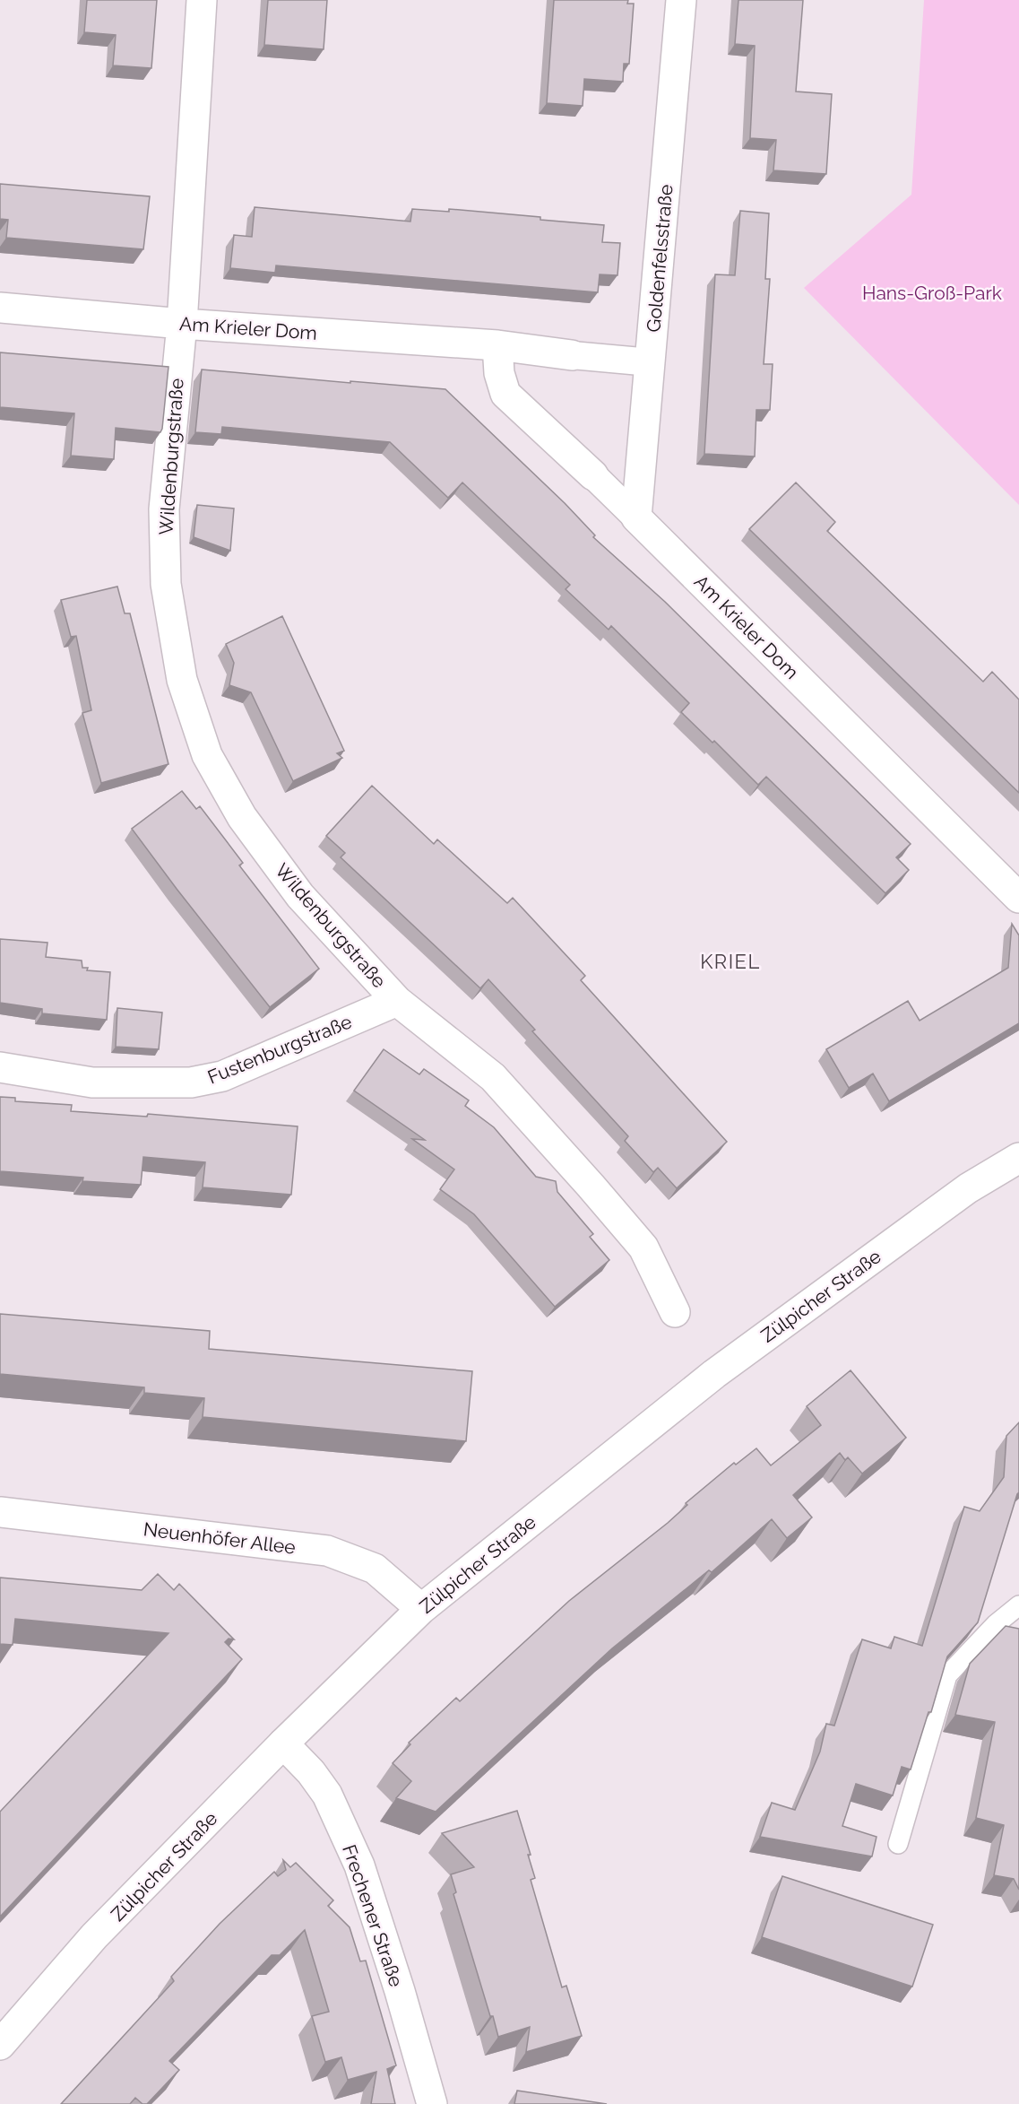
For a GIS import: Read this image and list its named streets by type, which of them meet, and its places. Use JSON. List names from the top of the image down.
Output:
{
  "streets": {
    "street": [
      "Goldenfelsstraße",
      "Am Krieler Dom",
      "Wildenburgstraße",
      "Fustenburgstraße",
      "Zülpicher Straße",
      "Neuenhöfer Allee",
      "Frechener Straße"
    ]
  },
  "crossings": [
    ["Goldenfelsstraße", "Am Krieler Dom"],
    ["Am Krieler Dom", "Wildenburgstraße"],
    ["Wildenburgstraße", "Fustenburgstraße"],
    ["Zülpicher Straße", "Neuenhöfer Allee"],
    ["Zülpicher Straße", "Frechener Straße"]
  ],
  "districts": ["KRIEL"],
  "parks": ["Hans-Groß-Park"]
}
